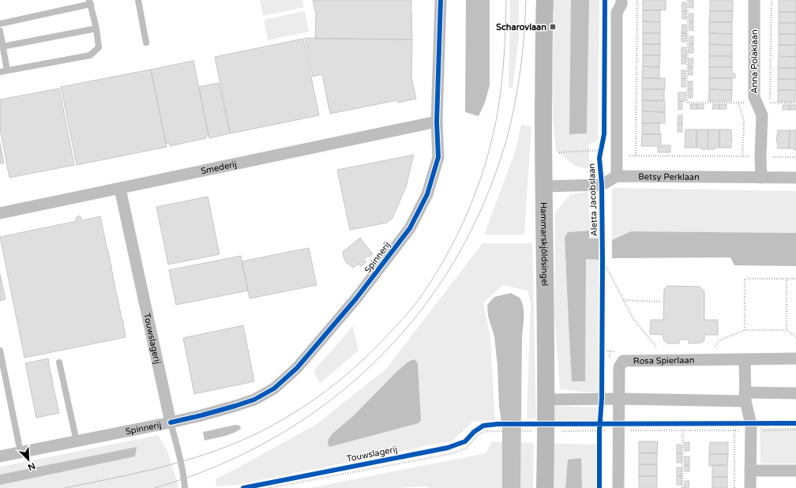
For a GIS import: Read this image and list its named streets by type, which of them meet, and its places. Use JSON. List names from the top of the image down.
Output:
{
  "streets": {
    "street": [
      "Anna Polaklaan",
      "Smederij",
      "Betsy Perklaan",
      "Hammarskjöldsingel",
      "Spinnerij",
      "Touwslagerij",
      "Rosa Spierlaan"
    ],
    "cycle path": ["Aletta Jacobslaan"]
  },
  "crossings": [
    ["Anna Polaklaan", "Betsy Perklaan"],
    ["Smederij", "Spinnerij"],
    ["Smederij", "Touwslagerij"],
    ["Spinnerij", "Touwslagerij"]
  ],
  "places": {
    "transit": ["Scharovlaan"]
  },
  "north": "bottom right"
}
